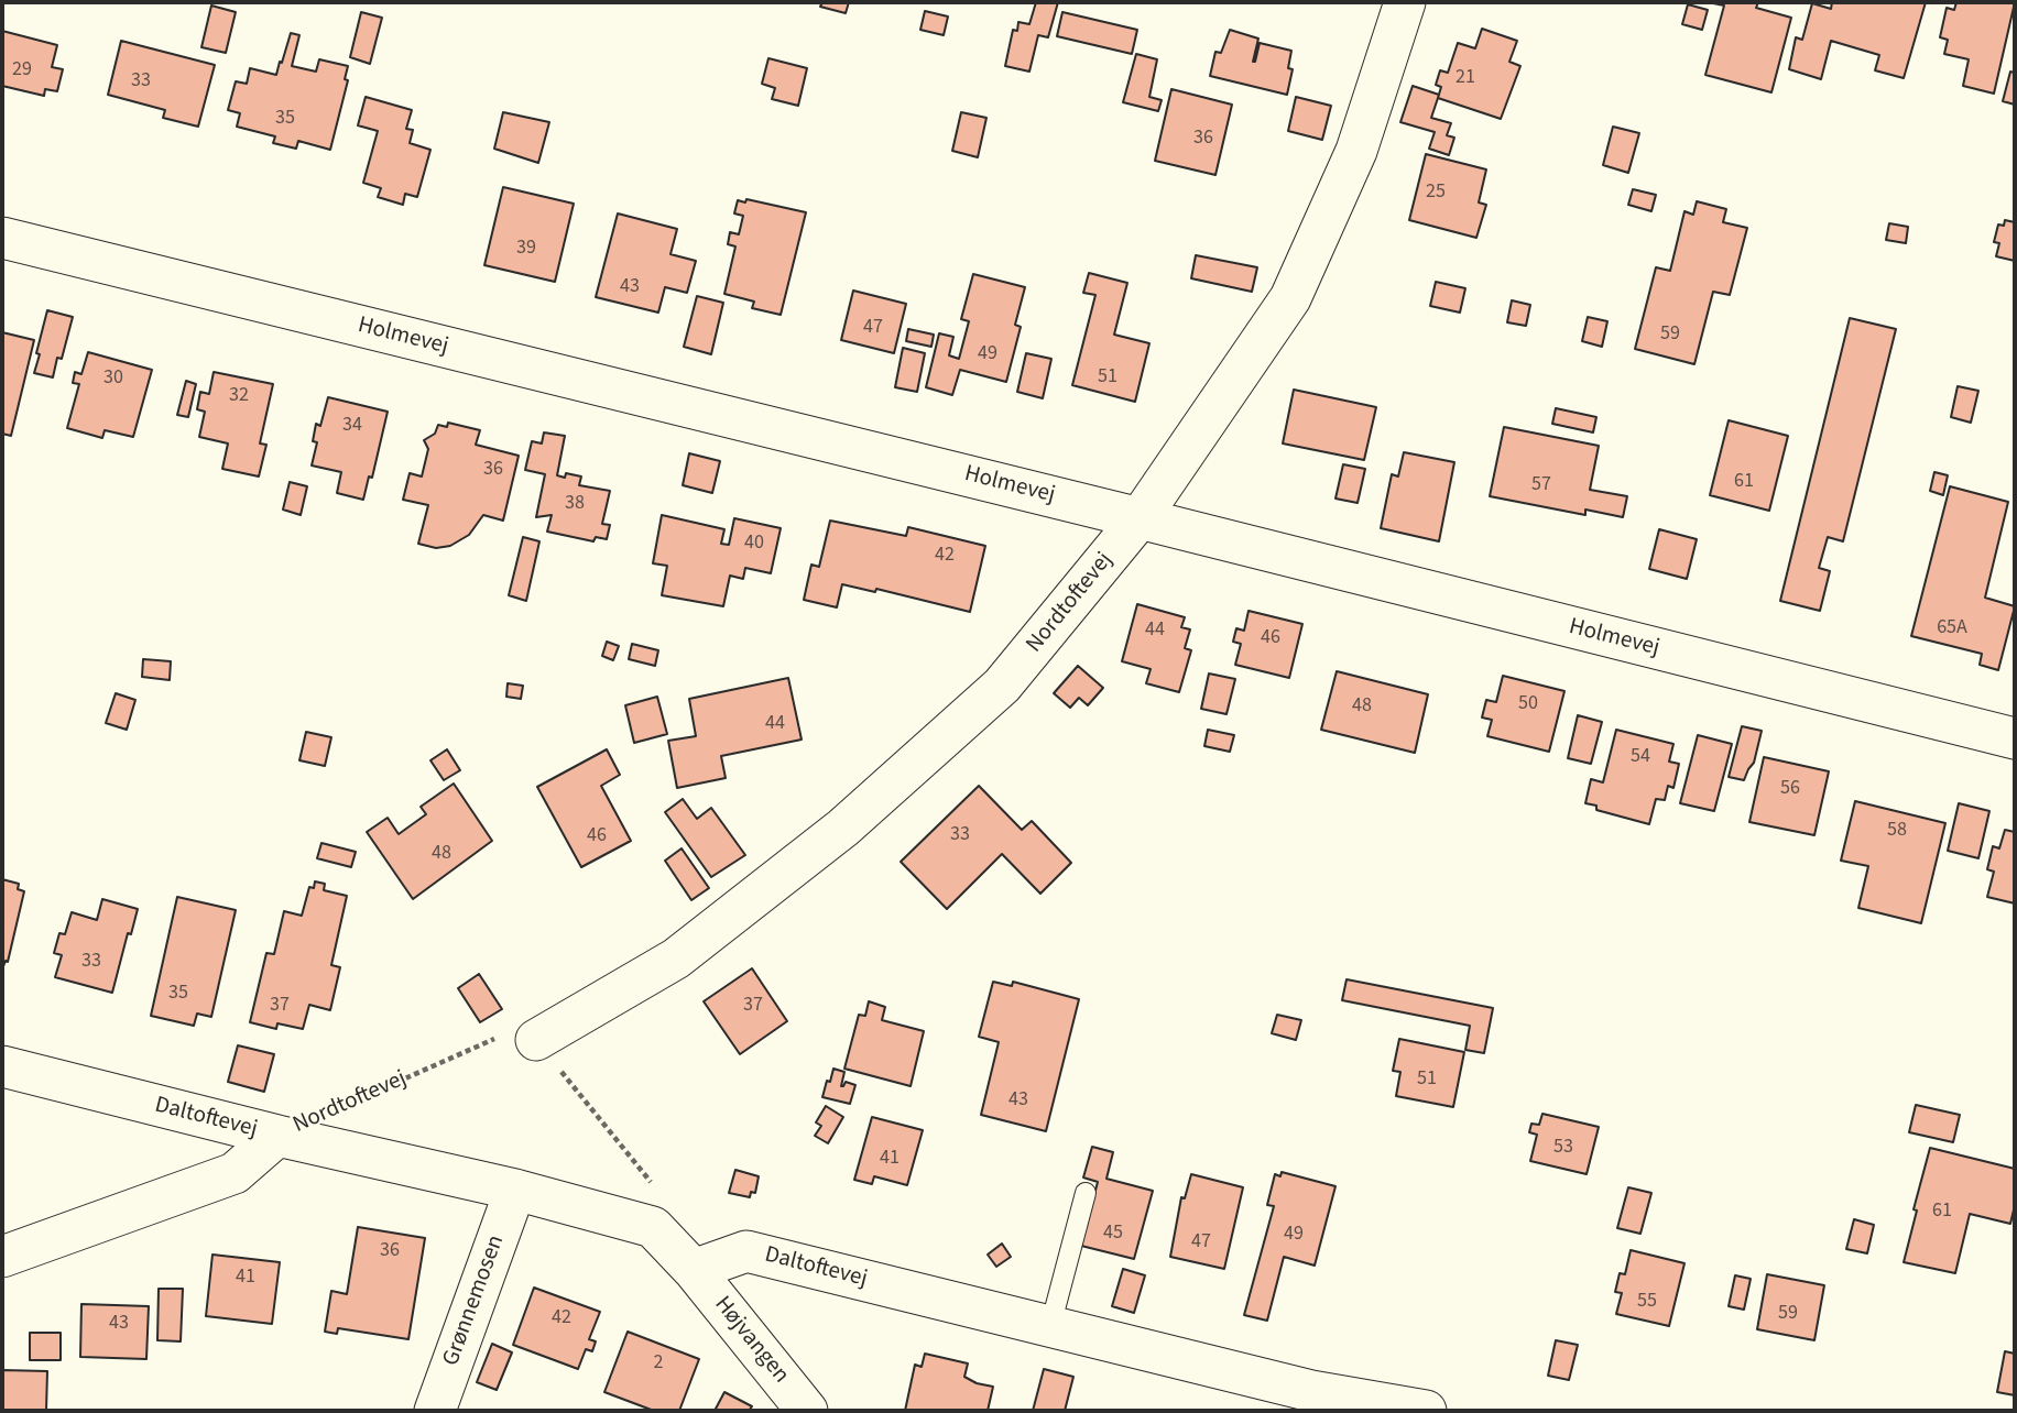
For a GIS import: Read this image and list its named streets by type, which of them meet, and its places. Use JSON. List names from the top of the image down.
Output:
{
  "streets": {
    "street": [
      "Holmevej",
      "Nordtoftevej",
      "Daltoftevej",
      "Grønnemosen",
      "Højvangen"
    ]
  },
  "crossings": [
    ["Holmevej", "Nordtoftevej"],
    ["Nordtoftevej", "Daltoftevej"],
    ["Daltoftevej", "Grønnemosen"],
    ["Daltoftevej", "Højvangen"]
  ],
  "house_numbers": [
    "29",
    "21",
    "33",
    "35",
    "36",
    "25",
    "39",
    "43",
    "47",
    "59",
    "49",
    "51",
    "30",
    "32",
    "34",
    "36",
    "61",
    "57",
    "38",
    "40",
    "42",
    "65A",
    "44",
    "46",
    "50",
    "48",
    "44",
    "54",
    "56",
    "58",
    "33",
    "46",
    "48",
    "33",
    "35",
    "37",
    "37",
    "51",
    "43",
    "53",
    "41",
    "61",
    "45",
    "49",
    "47",
    "36",
    "41",
    "55",
    "59",
    "42",
    "43",
    "2"
  ]
}
